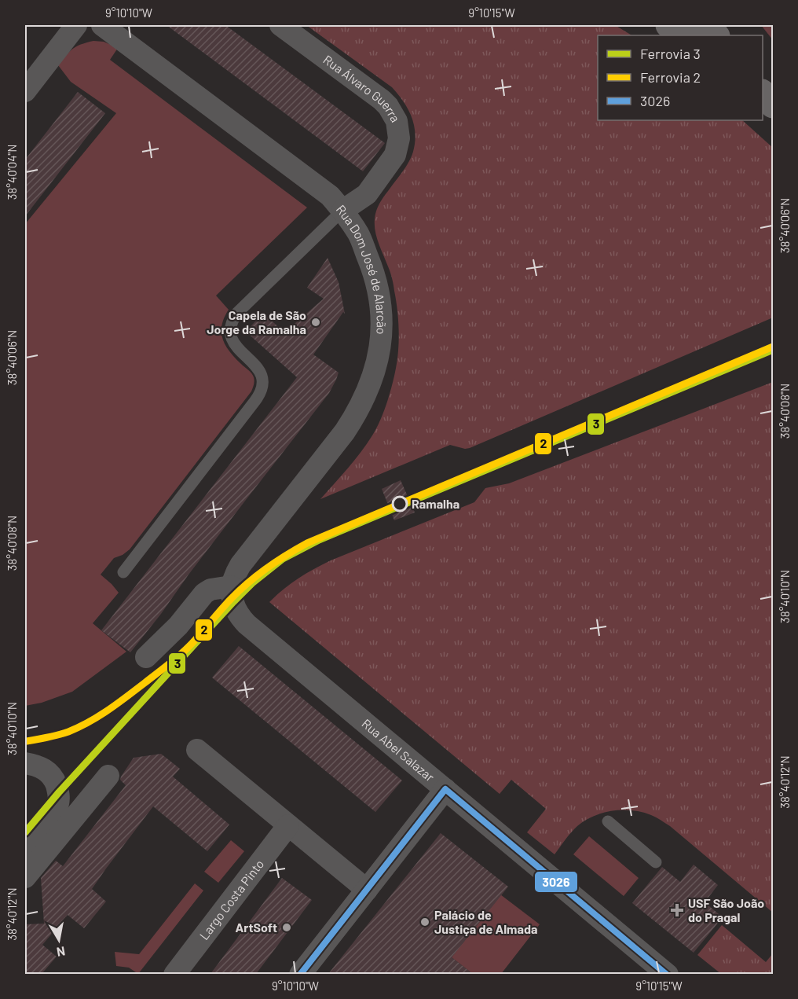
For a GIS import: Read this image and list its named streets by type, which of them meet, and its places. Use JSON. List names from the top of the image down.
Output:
{
  "streets": {
    "street": [
      "Rua Álvaro Guerra",
      "Rua Dom José de Alarcão",
      "Rua Abel Salazar",
      "Largo Costa Pinto"
    ]
  },
  "crossings": [
    ["Rua Álvaro Guerra", "Rua Dom José de Alarcão"],
    ["Rua Dom José de Alarcão", "Rua Abel Salazar"]
  ],
  "places": {
    "other": [
      "Capela de São Jorge da Ramalha",
      "Ramalha",
      "Palácio de Justiça de Almada",
      "ArtSoft"
    ],
    "health": ["USF São João do Pragal"]
  },
  "lines": ["rail line 2", "rail line 3", "transit line 3026"],
  "legend": ["Ferrovia 3", "Ferrovia 2", "3026"],
  "north": "bottom",
  "coordinates": [
    "9°10'10\"W",
    "9°10'15\"W",
    "38°40'04\"N",
    "38°40'06\"N",
    "38°40'08\"N",
    "38°40'10\"N",
    "38°40'12\"N"
  ]
}
